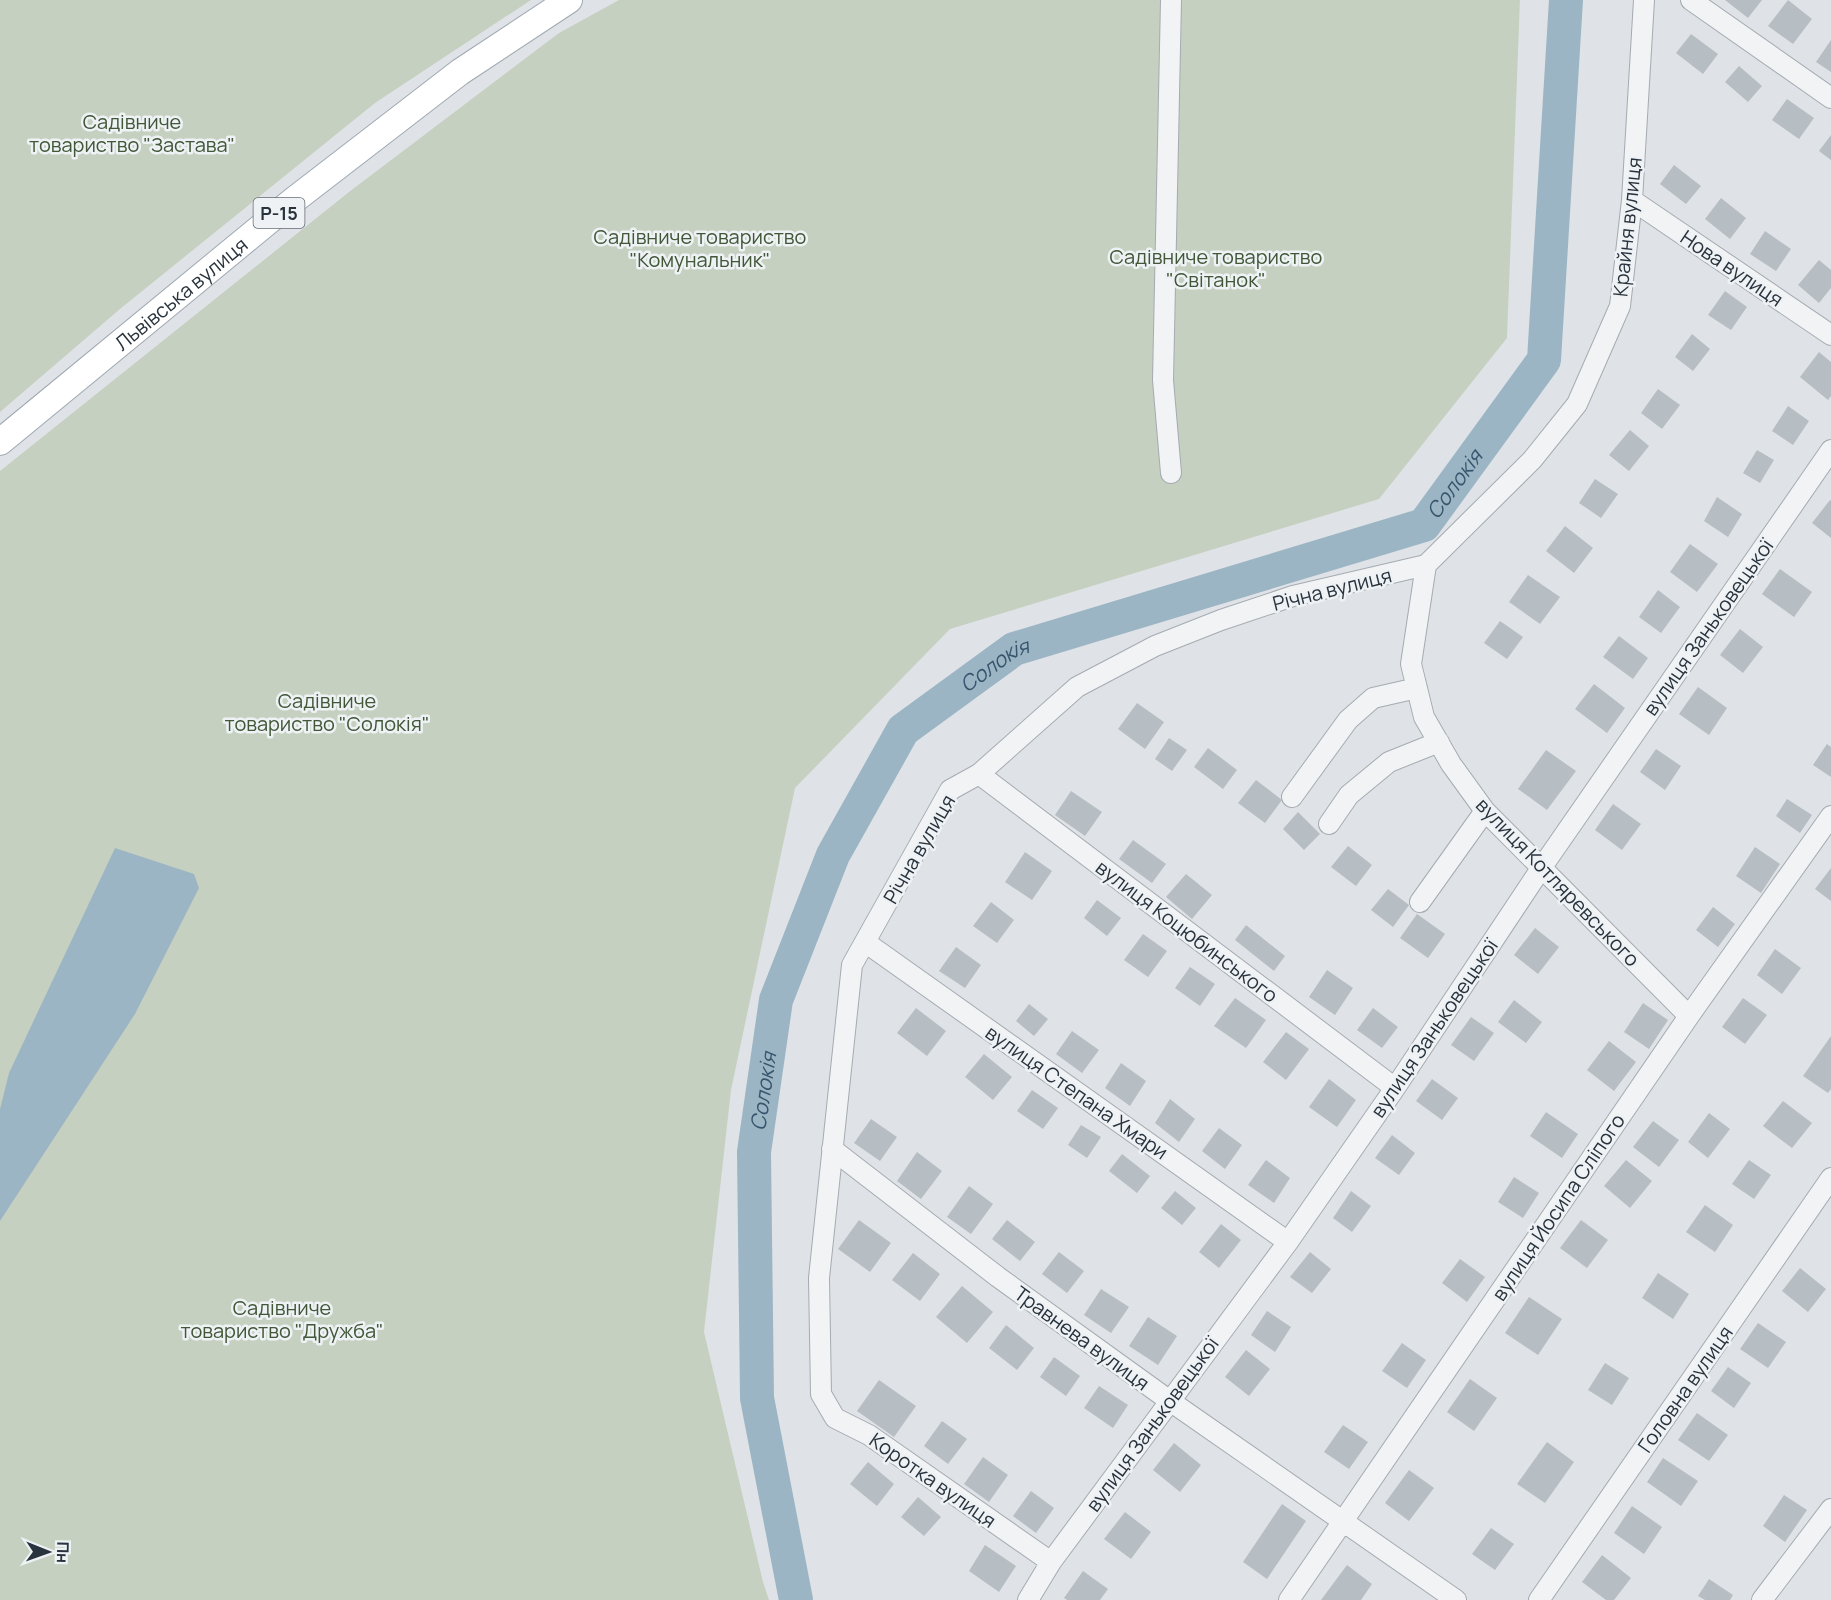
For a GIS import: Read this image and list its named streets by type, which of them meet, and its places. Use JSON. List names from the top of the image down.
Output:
{
  "streets": {
    "main road": ["Р-15", "Львівська вулиця"],
    "street": [
      "Крайня вулиця",
      "Нова вулиця",
      "Річна вулиця",
      "вулиця Заньковецької",
      "вулиця Котляревського",
      "вулиця Коцюбинського",
      "вулиця Степана Хмари",
      "вулиця Йосипа Сліпого",
      "Травнева вулиця",
      "Головна вулиця",
      "Коротка вулиця"
    ]
  },
  "crossings": [
    ["Крайня вулиця", "Нова вулиця"],
    ["Крайня вулиця", "Річна вулиця"],
    ["Крайня вулиця", "вулиця Котляревського"],
    ["Річна вулиця", "вулиця Котляревського"],
    ["Річна вулиця", "вулиця Коцюбинського"],
    ["Річна вулиця", "вулиця Степана Хмари"],
    ["Річна вулиця", "Травнева вулиця"],
    ["Річна вулиця", "Коротка вулиця"],
    ["вулиця Заньковецької", "вулиця Котляревського"],
    ["вулиця Заньковецької", "вулиця Коцюбинського"],
    ["вулиця Заньковецької", "вулиця Степана Хмари"],
    ["вулиця Заньковецької", "Травнева вулиця"],
    ["вулиця Заньковецької", "Коротка вулиця"],
    ["вулиця Котляревського", "вулиця Йосипа Сліпого"],
    ["вулиця Йосипа Сліпого", "Травнева вулиця"]
  ],
  "water": ["Солокія"],
  "parks": [
    "Садівниче товариство \"Застава\"",
    "Садівниче товариство \"Комунальник\"",
    "Садівниче товариство \"Світанок\"",
    "Садівниче товариство \"Солокія\"",
    "Садівниче товариство \"Дружба\""
  ],
  "north": "right"
}
